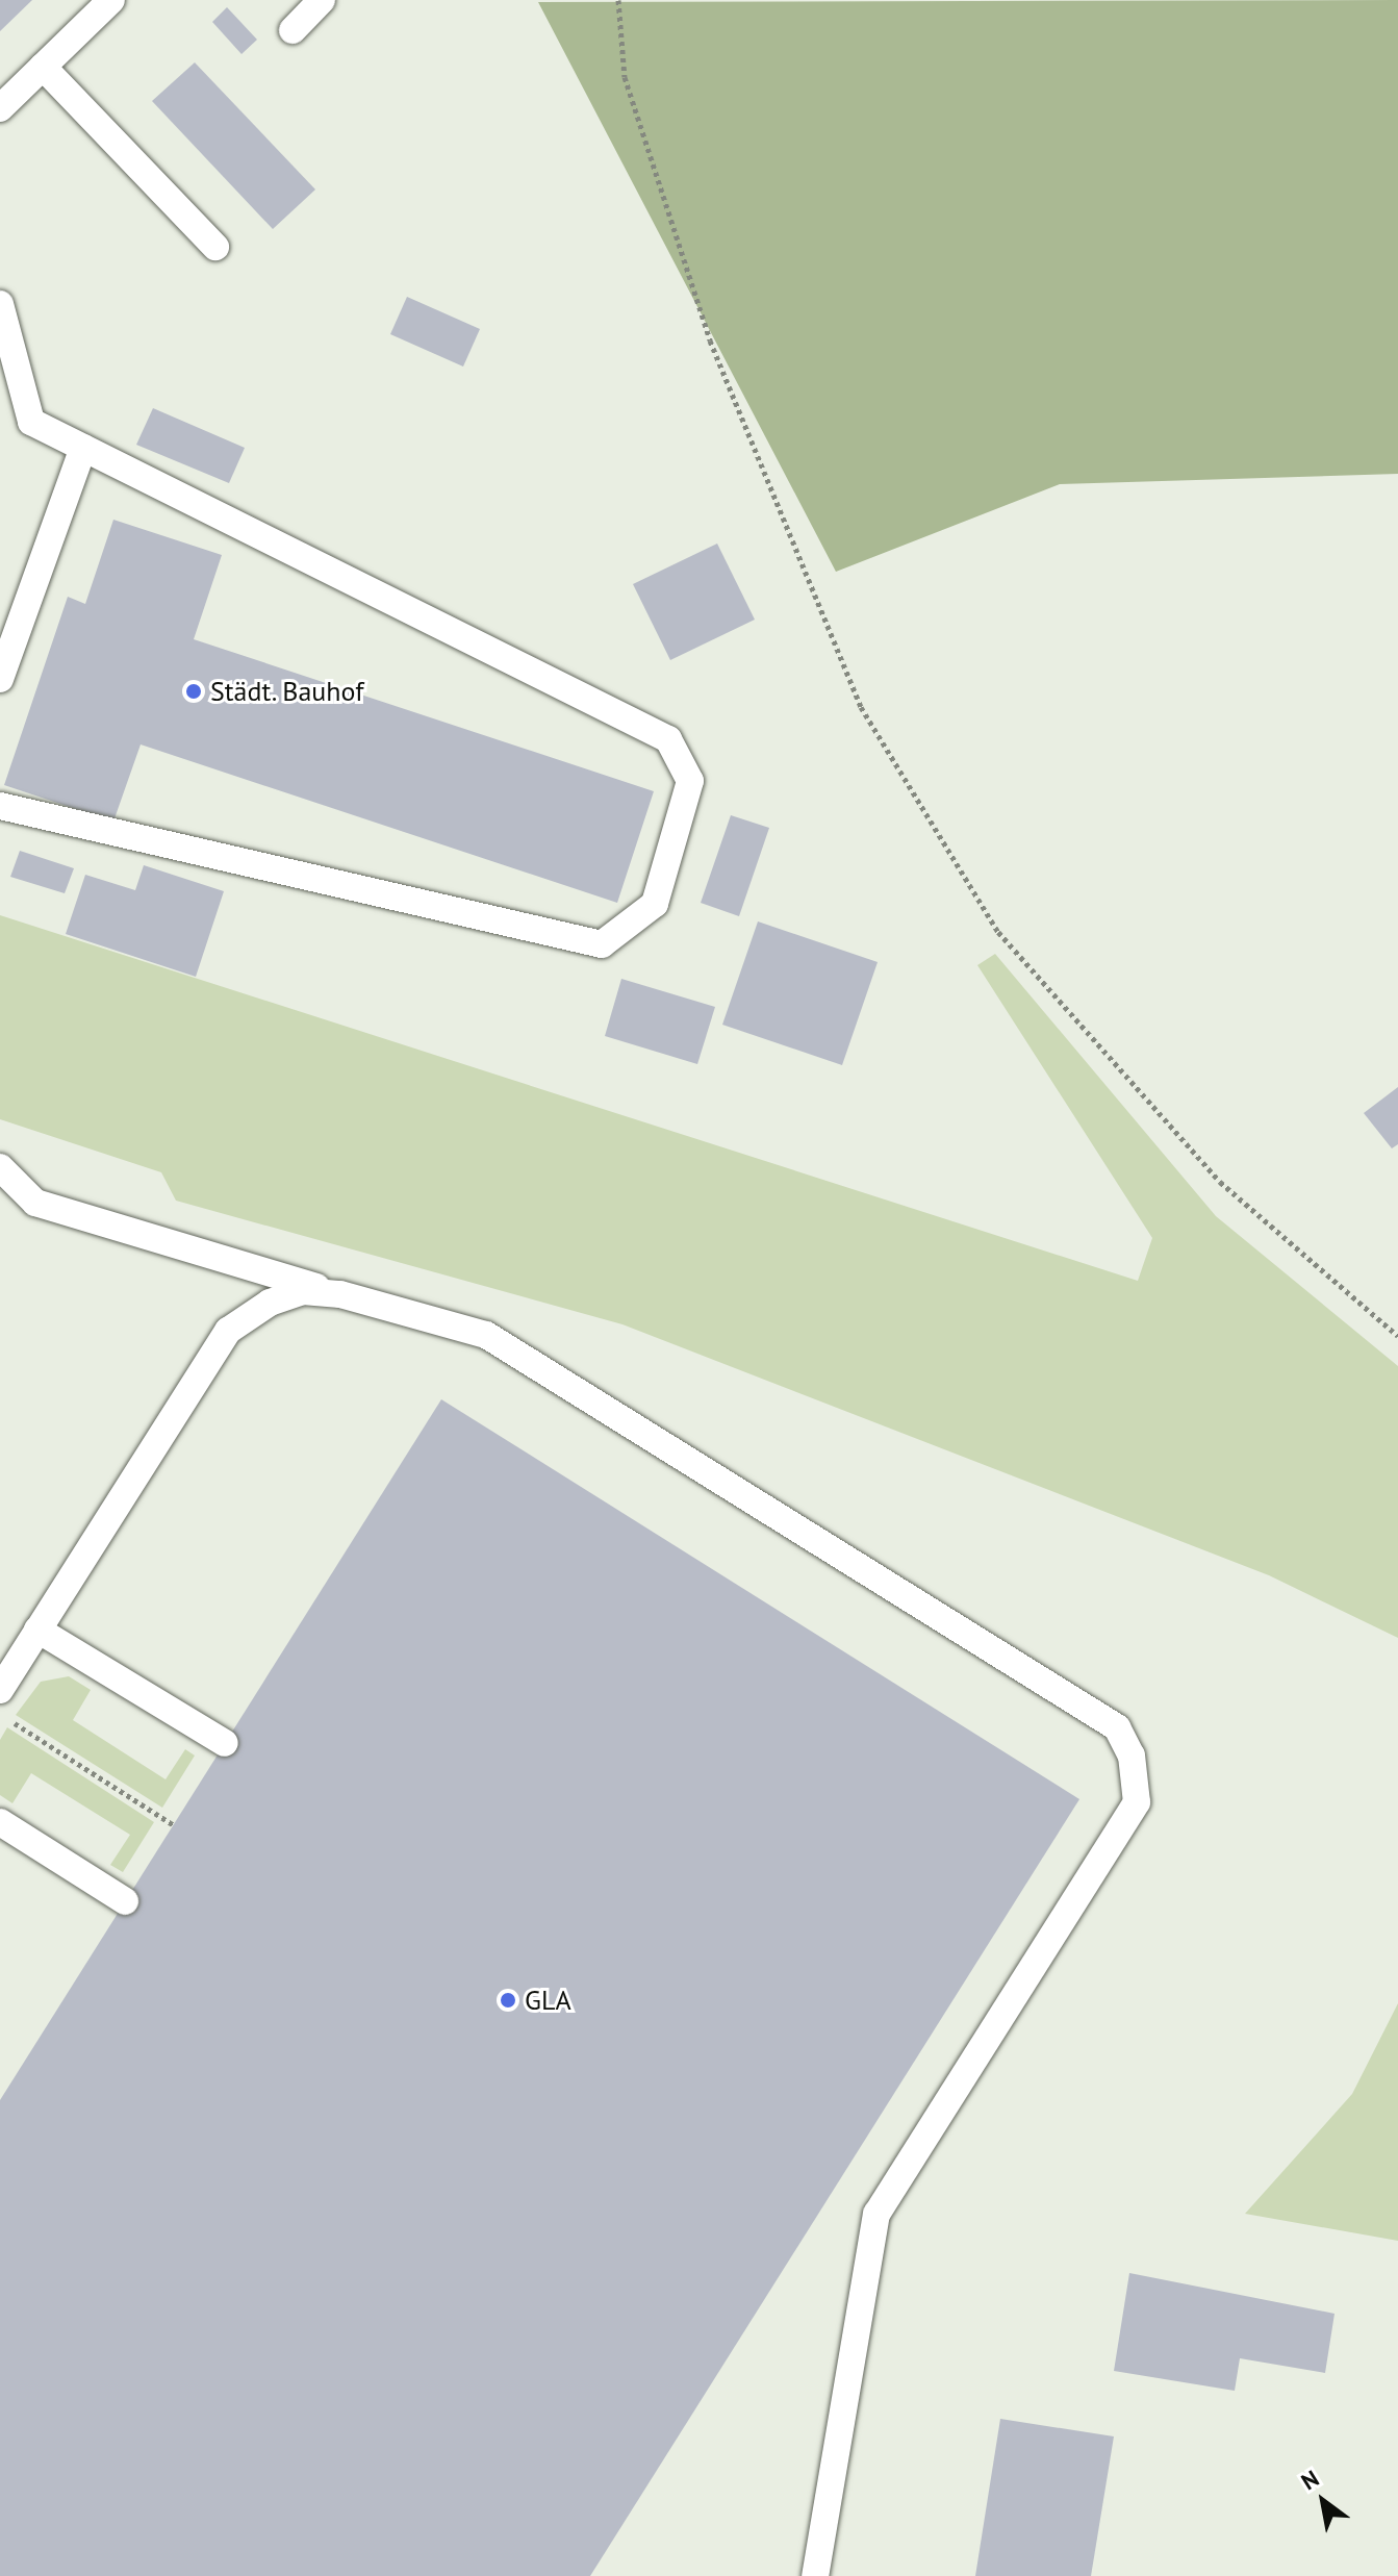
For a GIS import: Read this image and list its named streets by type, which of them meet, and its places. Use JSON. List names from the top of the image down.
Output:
{
  "places": ["Städt. Bauhof", "GLA"],
  "north": "top left"
}
